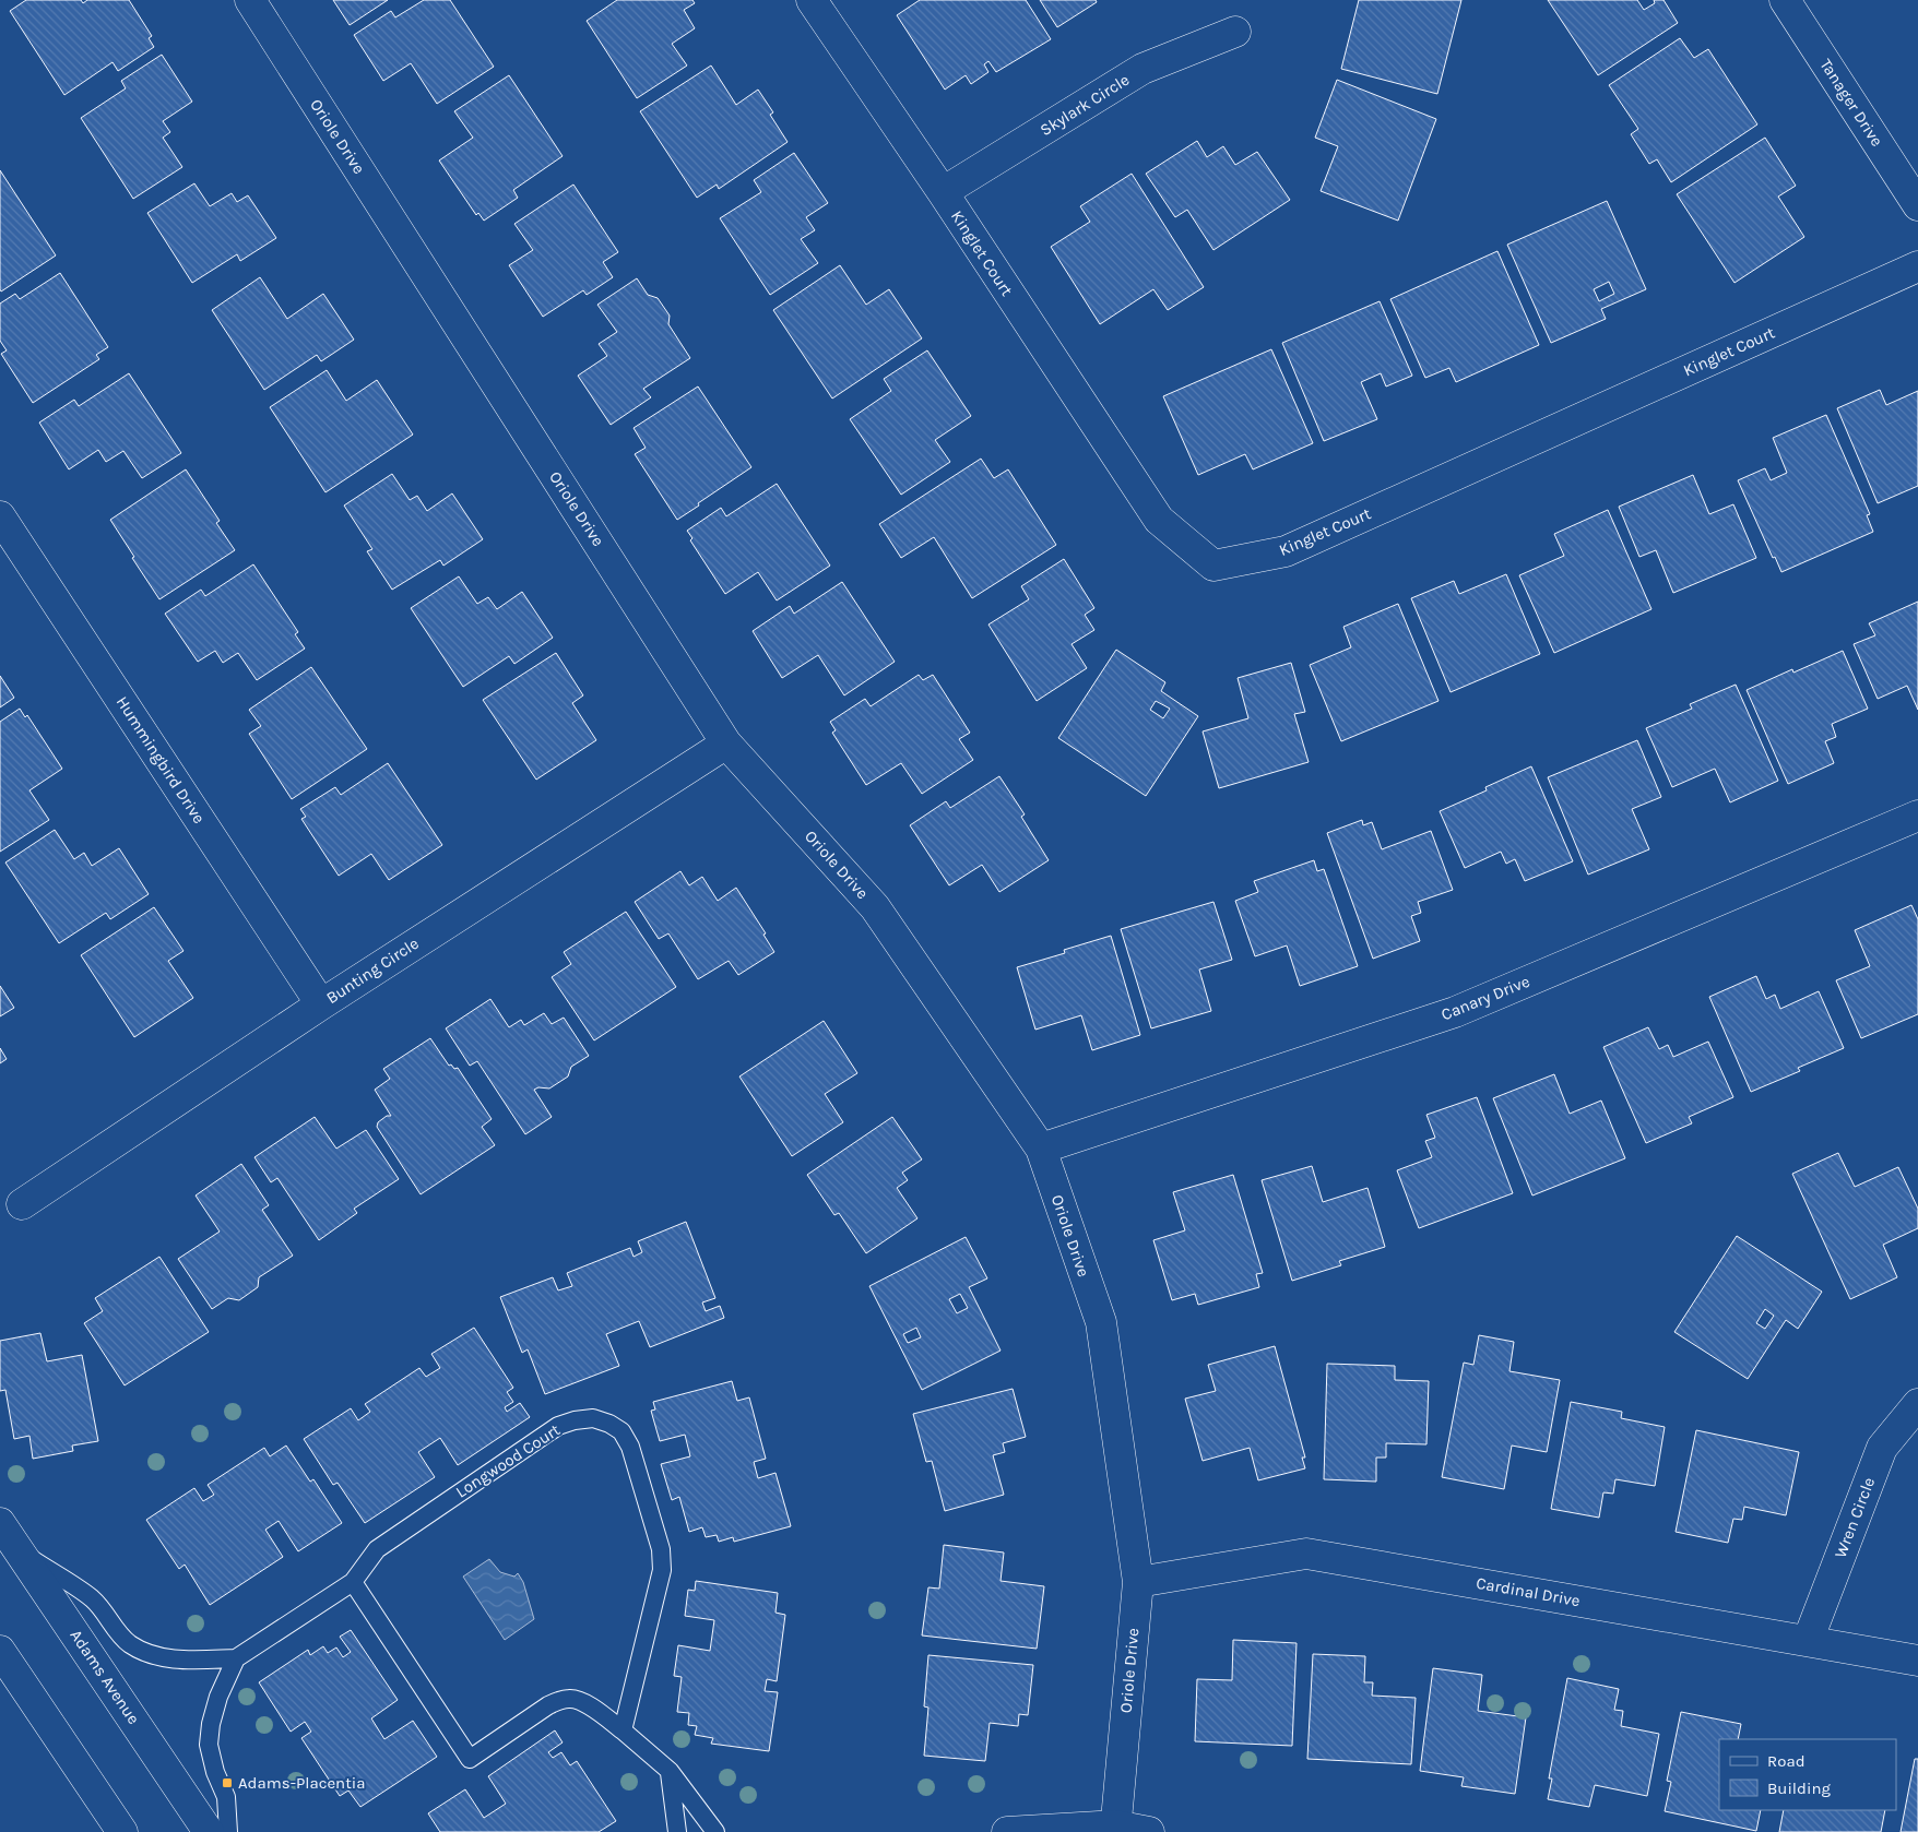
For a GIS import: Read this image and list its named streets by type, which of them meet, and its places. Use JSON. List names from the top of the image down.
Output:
{
  "streets": {
    "street": [
      "Tanager Drive",
      "Skylark Circle",
      "Oriole Drive",
      "Kinglet Court",
      "Hummingbird Drive",
      "Bunting Circle",
      "Canary Drive",
      "Wren Circle",
      "Cardinal Drive",
      "Adams Avenue"
    ],
    "lane": ["Longwood Court"]
  },
  "crossings": [
    ["Skylark Circle", "Kinglet Court"],
    ["Oriole Drive", "Bunting Circle"],
    ["Oriole Drive", "Canary Drive"],
    ["Oriole Drive", "Cardinal Drive"],
    ["Hummingbird Drive", "Bunting Circle"],
    ["Wren Circle", "Cardinal Drive"]
  ],
  "places": {
    "transit": ["Adams-Placentia"]
  },
  "legend": ["Road", "Building"]
}
